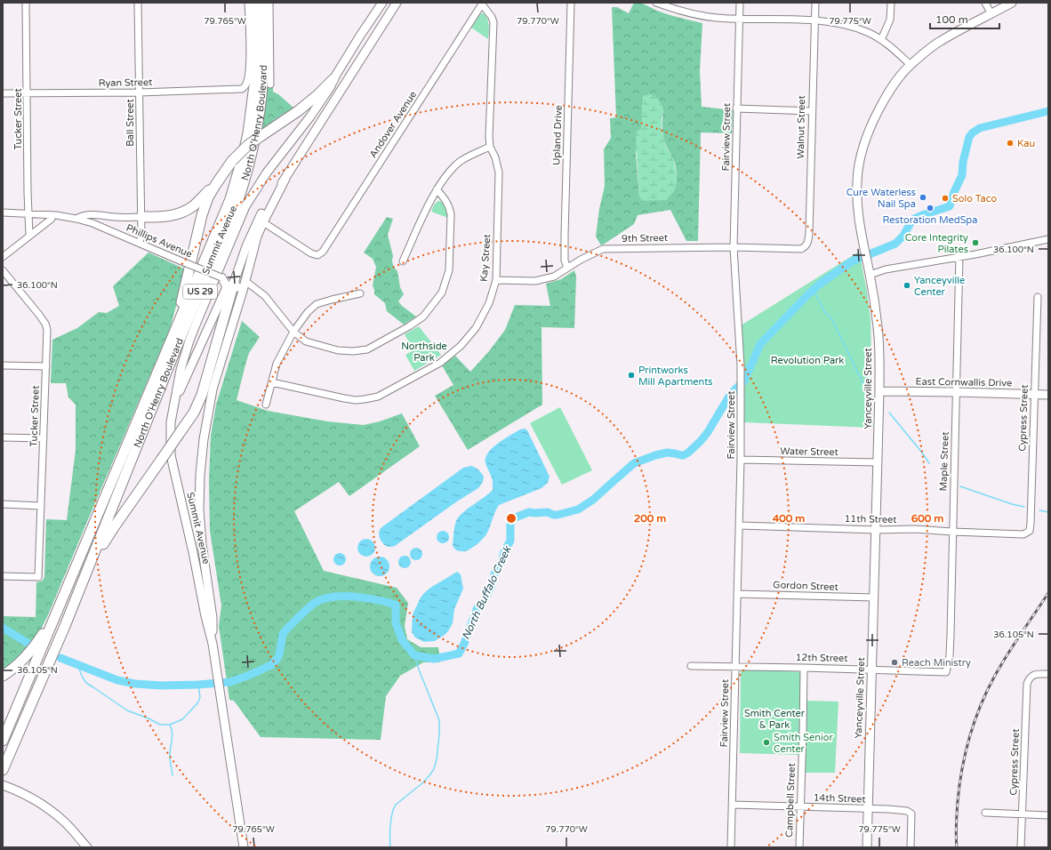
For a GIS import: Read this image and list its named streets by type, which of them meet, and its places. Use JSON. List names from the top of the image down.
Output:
{
  "streets": {
    "highway": ["North O'Henry Boulevard", "US 29"],
    "main road": ["Summit Avenue", "East Cornwallis Drive", "Yanceyville Street"],
    "street": [
      "Ryan Street",
      "Tucker Street",
      "Ball Street",
      "Andover Avenue",
      "Walnut Street",
      "Upland Drive",
      "Fairview Street",
      "9th Street",
      "Phillips Avenue",
      "Kay Street",
      "Cypress Street",
      "Water Street",
      "Maple Street",
      "11th Street",
      "Gordon Street",
      "12th Street",
      "14th Street",
      "Campbell Street"
    ]
  },
  "crossings": [
    ["Ryan Street", "Tucker Street"],
    ["Ryan Street", "Ball Street"],
    ["Tucker Street", "Phillips Avenue"],
    ["Ball Street", "Phillips Avenue"],
    ["Andover Avenue", "Summit Avenue"],
    ["Andover Avenue", "Kay Street"],
    ["Walnut Street", "9th Street"],
    ["Upland Drive", "9th Street"],
    ["Fairview Street", "9th Street"],
    ["Fairview Street", "Water Street"],
    ["Fairview Street", "11th Street"],
    ["Fairview Street", "Gordon Street"],
    ["Fairview Street", "12th Street"],
    ["Fairview Street", "14th Street"],
    ["9th Street", "Kay Street"],
    ["Summit Avenue", "Phillips Avenue"],
    ["East Cornwallis Drive", "Yanceyville Street"],
    ["East Cornwallis Drive", "Cypress Street"],
    ["East Cornwallis Drive", "Maple Street"],
    ["Yanceyville Street", "Water Street"],
    ["Yanceyville Street", "11th Street"],
    ["Yanceyville Street", "Gordon Street"],
    ["Yanceyville Street", "12th Street"],
    ["Yanceyville Street", "14th Street"],
    ["Cypress Street", "11th Street"],
    ["Maple Street", "11th Street"],
    ["Maple Street", "12th Street"],
    ["12th Street", "Campbell Street"],
    ["14th Street", "Campbell Street"]
  ],
  "water": ["North Buffalo Creek"],
  "parks": ["Northside Park", "Revolution Park", "Smith Center & Park"],
  "places": [
    "Kau",
    "Cure Waterless Nail Spa",
    "Solo Taco",
    "Restoration MedSpa",
    "Core Integrity Pilates",
    "Yanceyville Center",
    "Printworks Mill Apartments",
    "Reach Ministry",
    "Smith Senior Center"
  ],
  "scale_bar": "100 m",
  "coordinates": [
    "79.765°W",
    "79.770°W",
    "79.775°W",
    "36.100°N",
    "36.105°N"
  ],
  "rings": ["200 m", "400 m", "600 m"]
}
